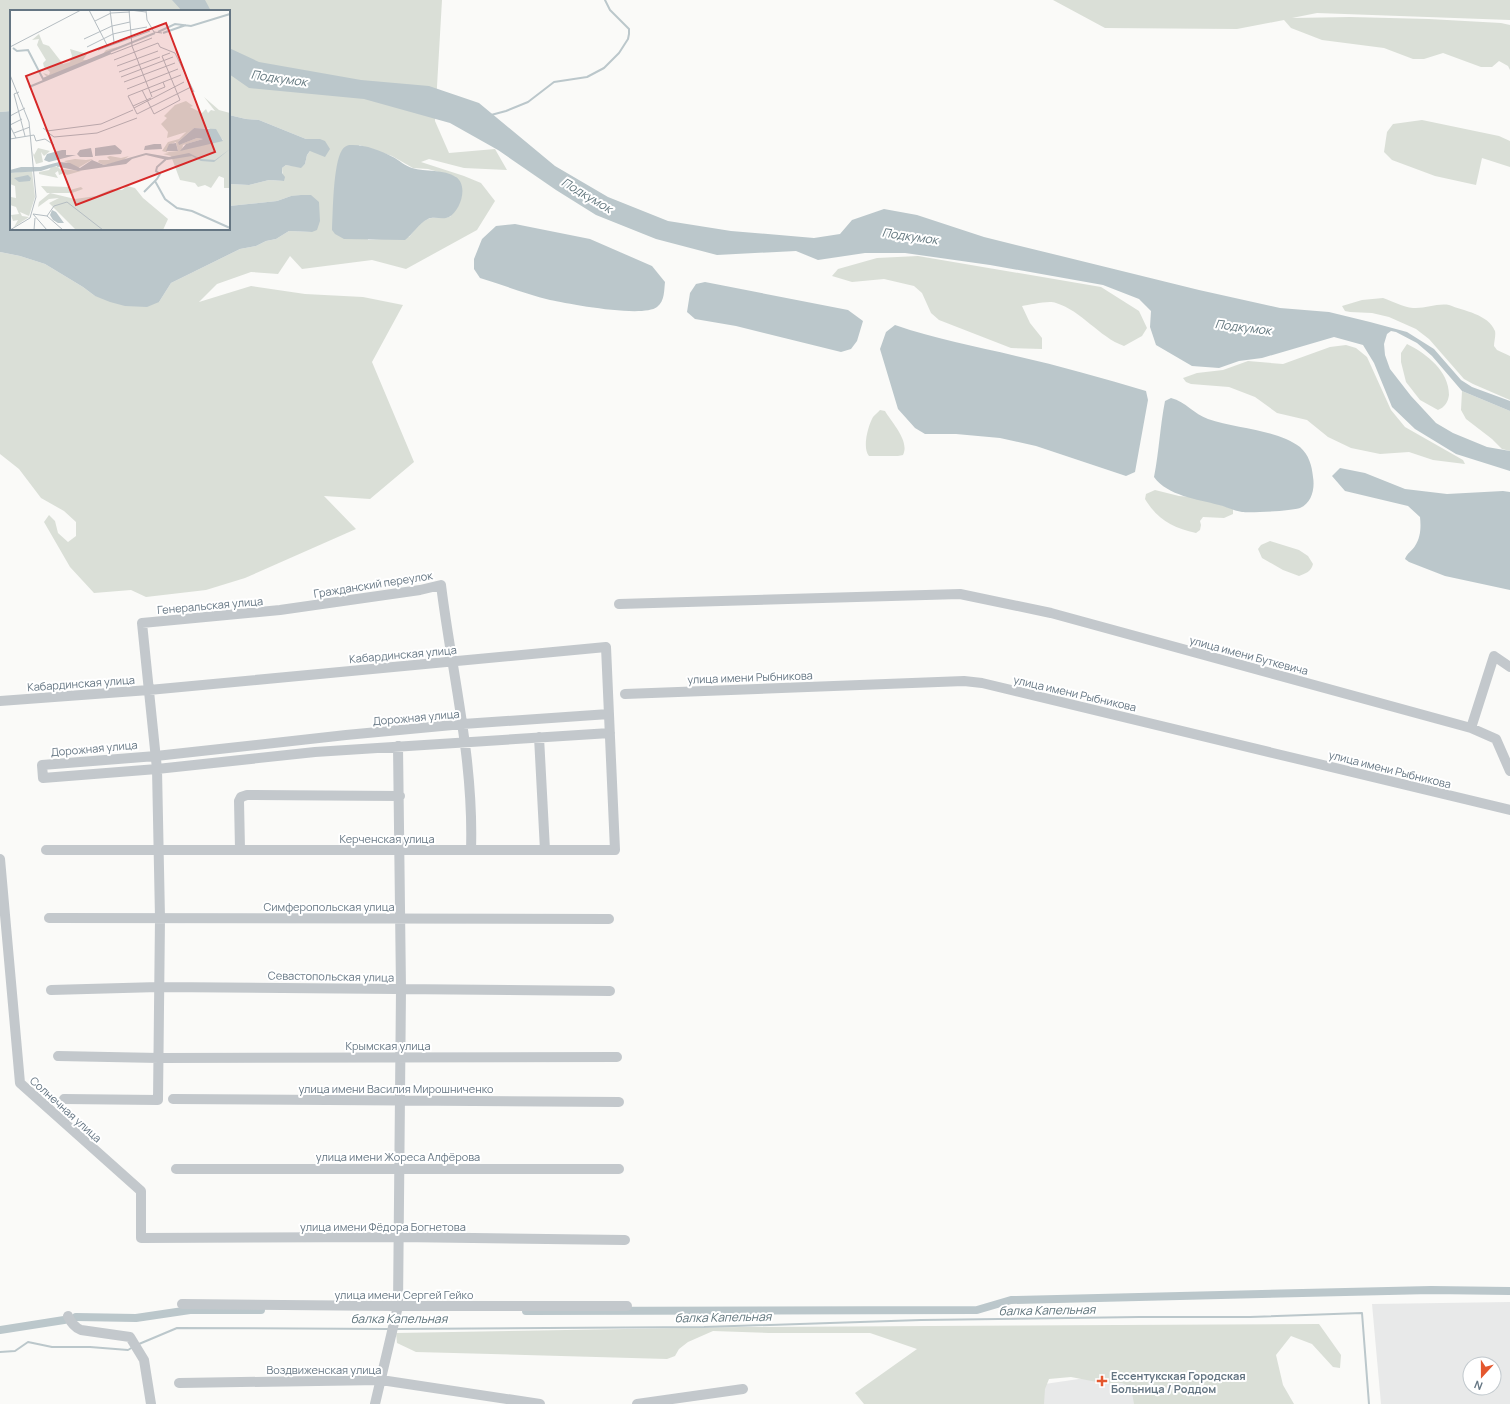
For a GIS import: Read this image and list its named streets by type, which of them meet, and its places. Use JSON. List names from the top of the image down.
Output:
{
  "streets": {
    "street": [
      "Гражданский переулок",
      "Генеральская улица",
      "Кабардинская улица",
      "улица имени Буткевича",
      "улица имени Рыбникова",
      "Дорожная улица",
      "Керченская улица",
      "Симферопольская улица",
      "Севастопольская улица",
      "Крымская улица",
      "улица имени Василия Мирошниченко",
      "Солнечная улица",
      "улица имени Жореса Алфёрова",
      "улица имени Фёдора Богнетова",
      "улица имени Сергей Гейко",
      "Воздвиженская улица"
    ]
  },
  "crossings": [
    ["Гражданский переулок", "Генеральская улица"],
    ["Гражданский переулок", "Кабардинская улица"],
    ["Гражданский переулок", "Дорожная улица"],
    ["Гражданский переулок", "Керченская улица"],
    ["Генеральская улица", "Кабардинская улица"],
    ["Кабардинская улица", "Дорожная улица"],
    ["Кабардинская улица", "Керченская улица"],
    ["Солнечная улица", "улица имени Фёдора Богнетова"]
  ],
  "water": ["Подкумок", "балка Капельная"],
  "places": {
    "health": ["Ессентукская Городская Больница / Роддом"]
  },
  "north": "bottom"
}
